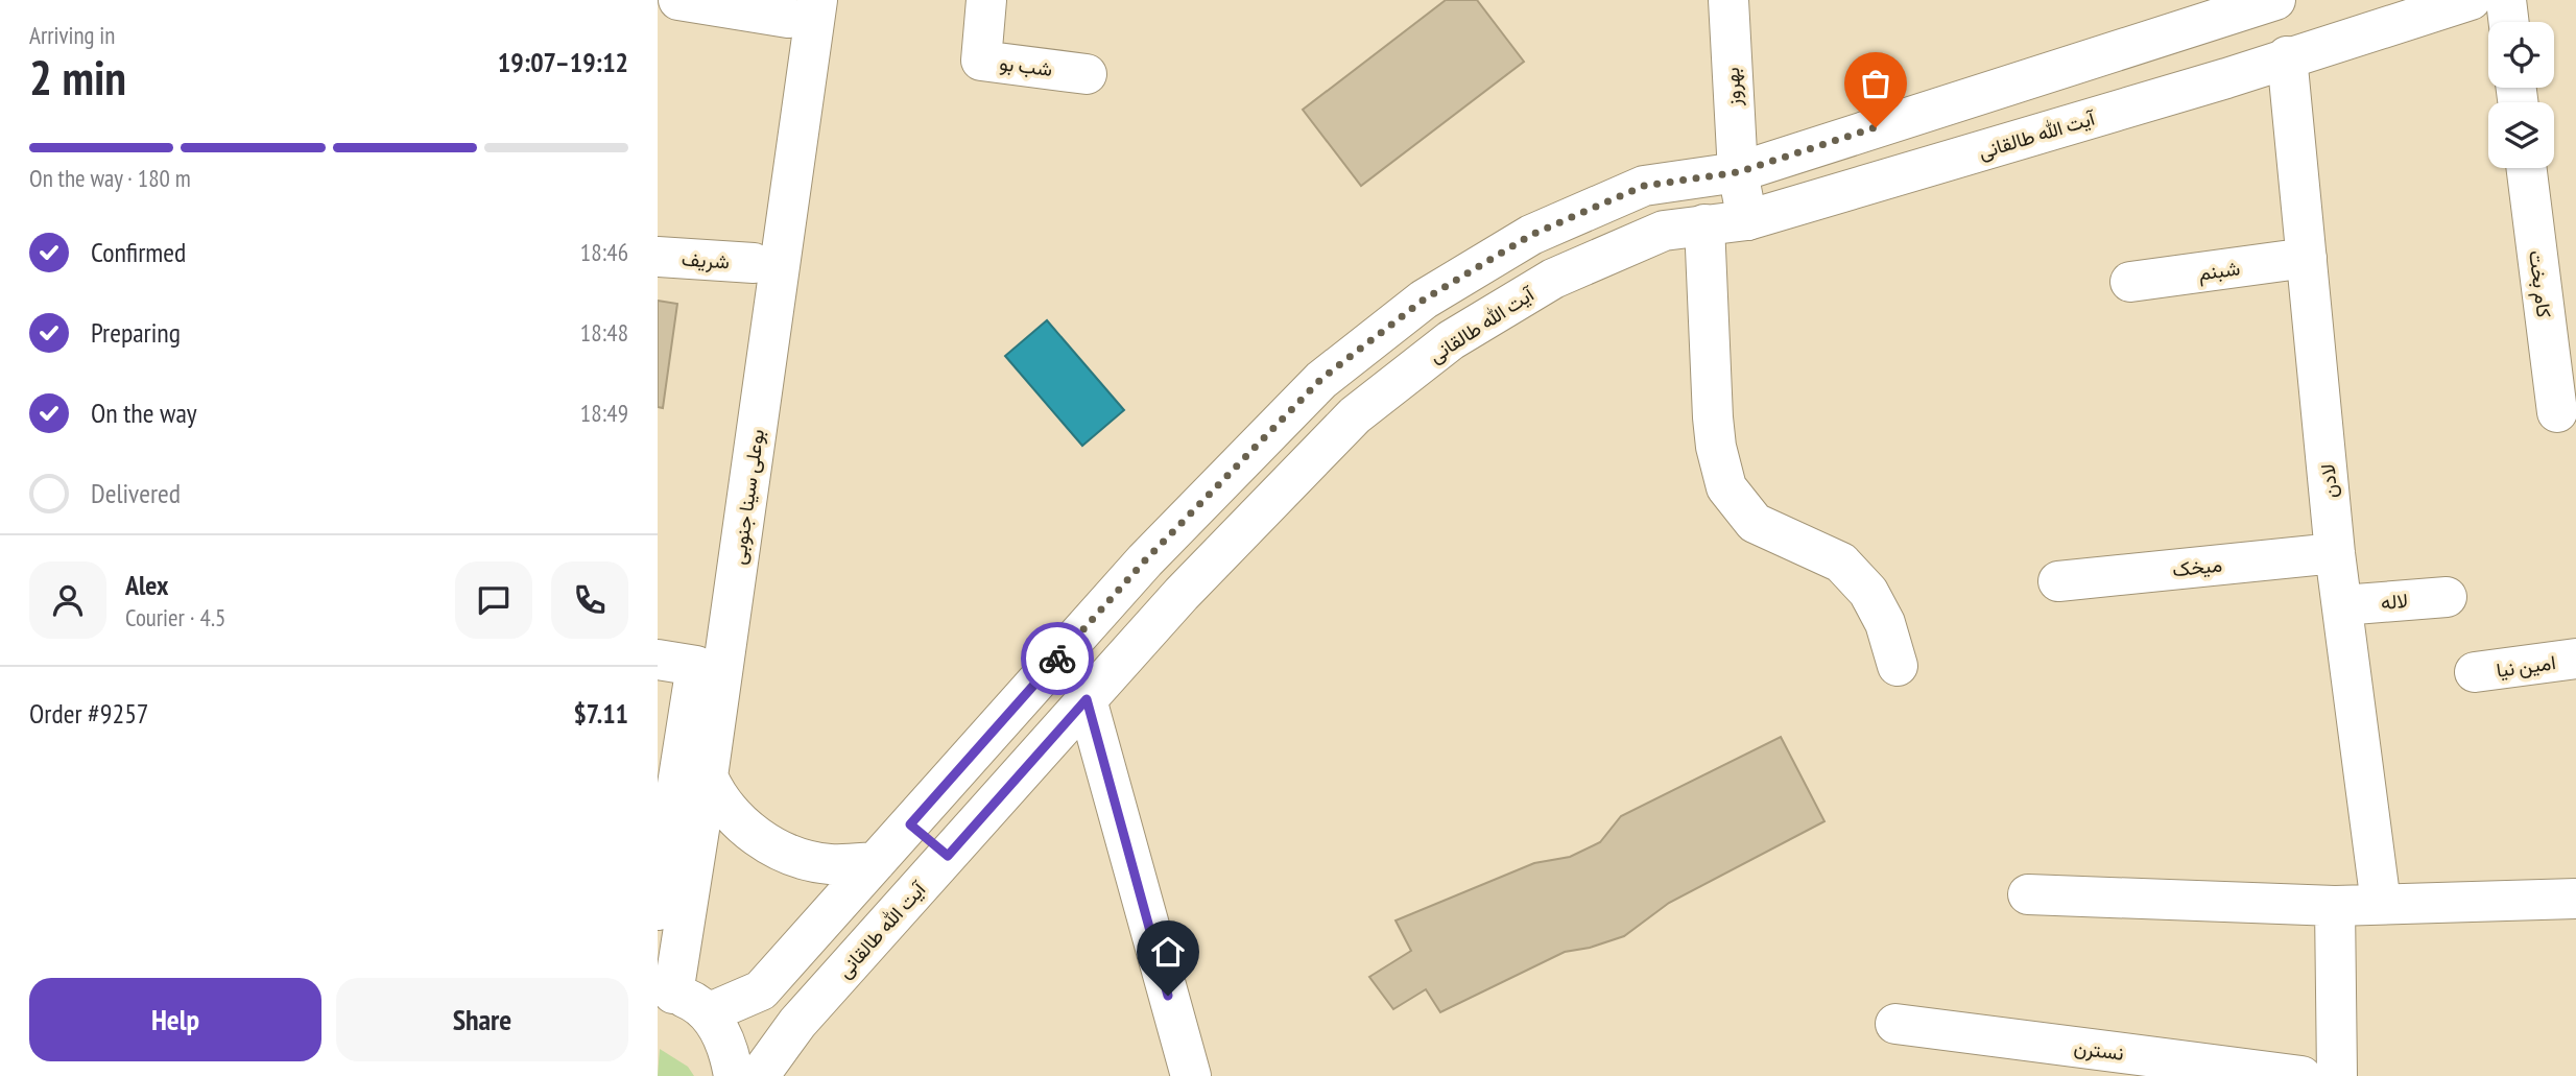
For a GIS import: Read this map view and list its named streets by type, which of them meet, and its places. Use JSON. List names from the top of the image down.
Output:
{
  "streets": {
    "main road": [
      "شب بو",
      "بهروز",
      "آیت الله طالقانی",
      "شریف",
      "شبنم",
      "کام بخت",
      "لادن",
      "بوعلی سینا جنوبی",
      "میخک",
      "لاله",
      "امین نیا",
      "نسترن"
    ]
  },
  "crossings": [
    ["بهروز", "آیت الله طالقانی"],
    ["آیت الله طالقانی", "لادن"],
    ["شریف", "بوعلی سینا جنوبی"],
    ["شبنم", "لادن"],
    ["لادن", "میخک"],
    ["لادن", "لاله"]
  ],
  "page": {
    "heading": ["2 min", "Arriving in", "19:07–19:12"],
    "panel": [
      "Alex",
      "Courier · 4.5",
      "Order #9257",
      "$7.11"
    ],
    "bar": "On the way · 180 m",
    "list": [
      ["Confirmed", "18:46"],
      ["Preparing", "18:48"],
      ["On the way", "18:49"],
      "Delivered"
    ],
    "buttons": ["Help", "Share"]
  }
}
